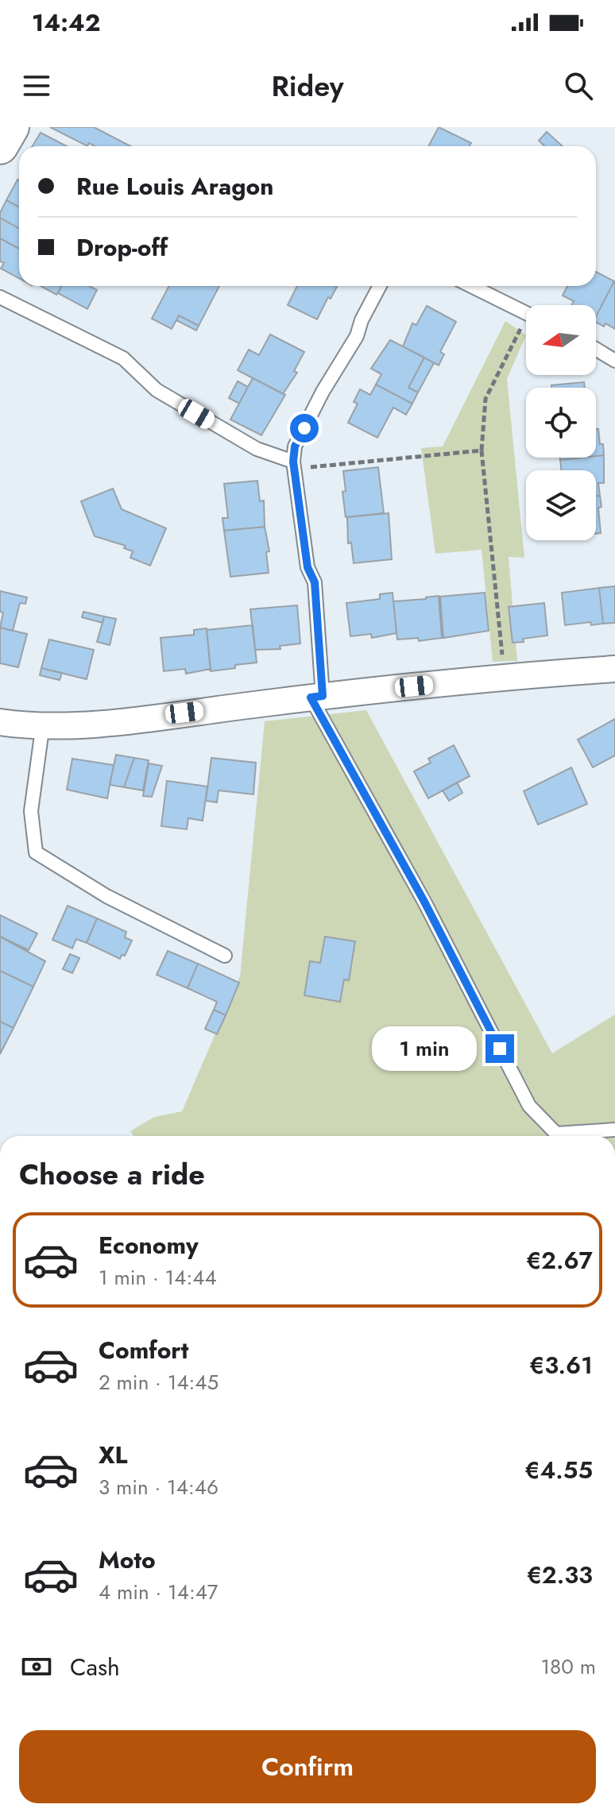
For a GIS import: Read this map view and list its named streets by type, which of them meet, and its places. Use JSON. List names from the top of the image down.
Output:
{
  "north": "left",
  "page": {
    "status": "14:42",
    "header": "Ridey",
    "banner": ["Rue Louis Aragon", "Drop-off"],
    "bubble": "1 min",
    "heading": "Choose a ride",
    "list": [
      {
        "name": "Economy",
        "note": "1 min · 14:44",
        "value": "€2.67"
      },
      {
        "name": "Comfort",
        "note": "2 min · 14:45",
        "value": "€3.61"
      },
      {
        "name": "XL",
        "note": "3 min · 14:46",
        "value": "€4.55"
      },
      {
        "name": "Moto",
        "note": "4 min · 14:47",
        "value": "€2.33"
      }
    ],
    "pay": ["Cash", "180 m"],
    "buttons": "Confirm"
  }
}
